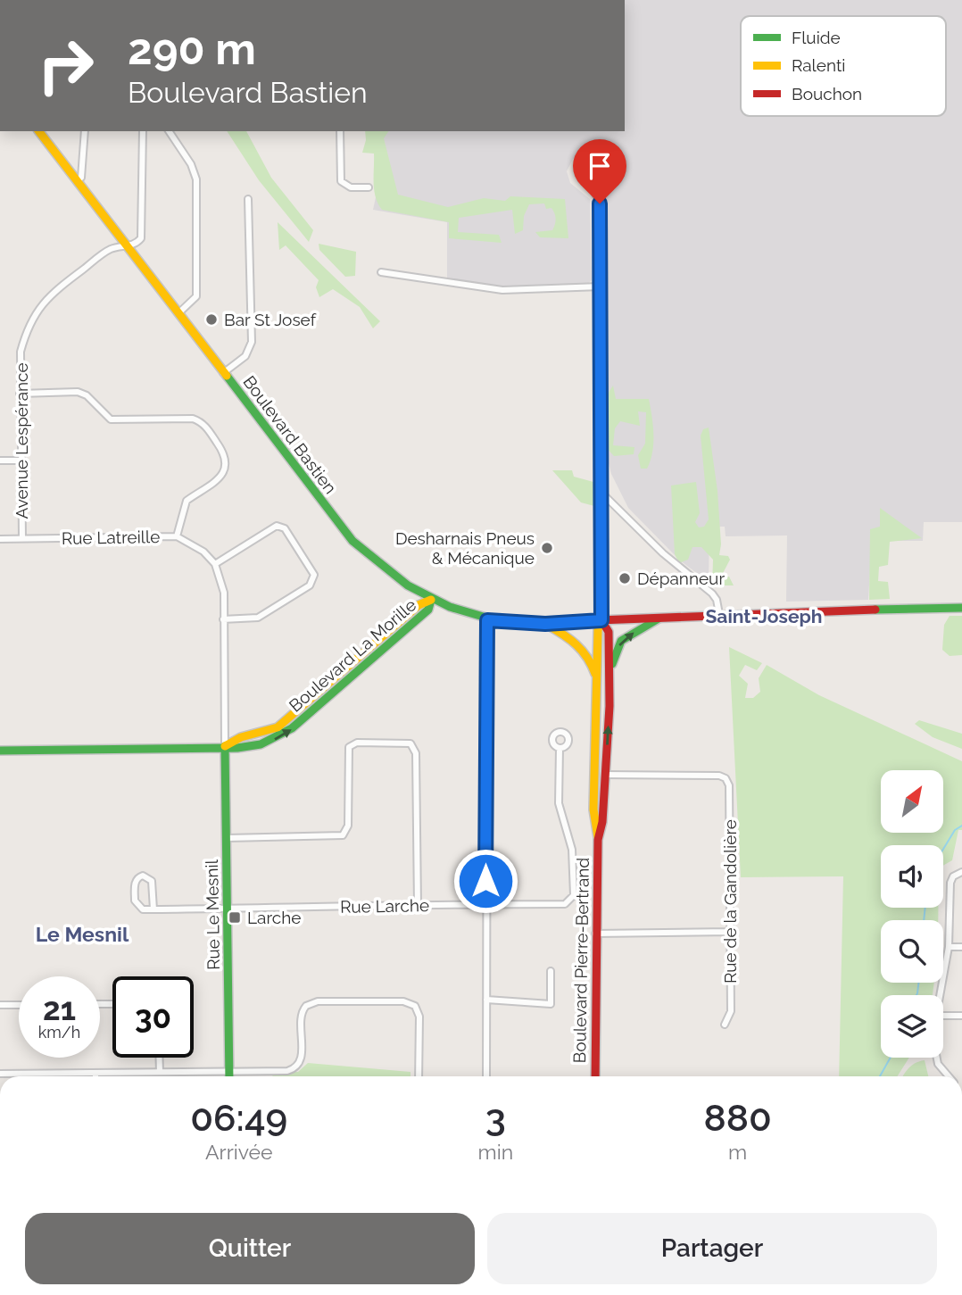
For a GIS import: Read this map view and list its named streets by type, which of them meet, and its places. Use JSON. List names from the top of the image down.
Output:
{
  "streets": {
    "main road": [
      "Boulevard Bastien",
      "Boulevard La Morille",
      "Rue Le Mesnil",
      "Boulevard Pierre-Bertrand"
    ],
    "street": [
      "Avenue Lespérance",
      "Rue Latreille",
      "Rue de la Gandolière",
      "Rue Larche"
    ]
  },
  "crossings": [
    ["Boulevard Bastien", "Avenue Lespérance"],
    ["Boulevard Bastien", "Boulevard La Morille"],
    ["Boulevard Bastien", "Boulevard Pierre-Bertrand"],
    ["Avenue Lespérance", "Rue Latreille"],
    ["Boulevard La Morille", "Rue Le Mesnil"],
    ["Rue de la Gandolière", "Boulevard Pierre-Bertrand"],
    ["Rue Larche", "Rue Le Mesnil"]
  ],
  "districts": ["Saint-Joseph", "Le Mesnil"],
  "places": {
    "other": ["Bar St Josef", "Desharnais Pneus & Mécanique", "Dépanneur"],
    "transit": ["Larche"]
  },
  "legend": ["Fluide", "Ralenti", "Bouchon"],
  "north": "top right",
  "page": {
    "turn": ["290 m", "Boulevard Bastien"],
    "speed": "21 km/h",
    "limit": "30",
    "eta": [
      "06:49",
      "Arrivée",
      "3",
      "min",
      "880",
      "m"
    ],
    "buttons": ["Quitter", "Partager"]
  }
}
